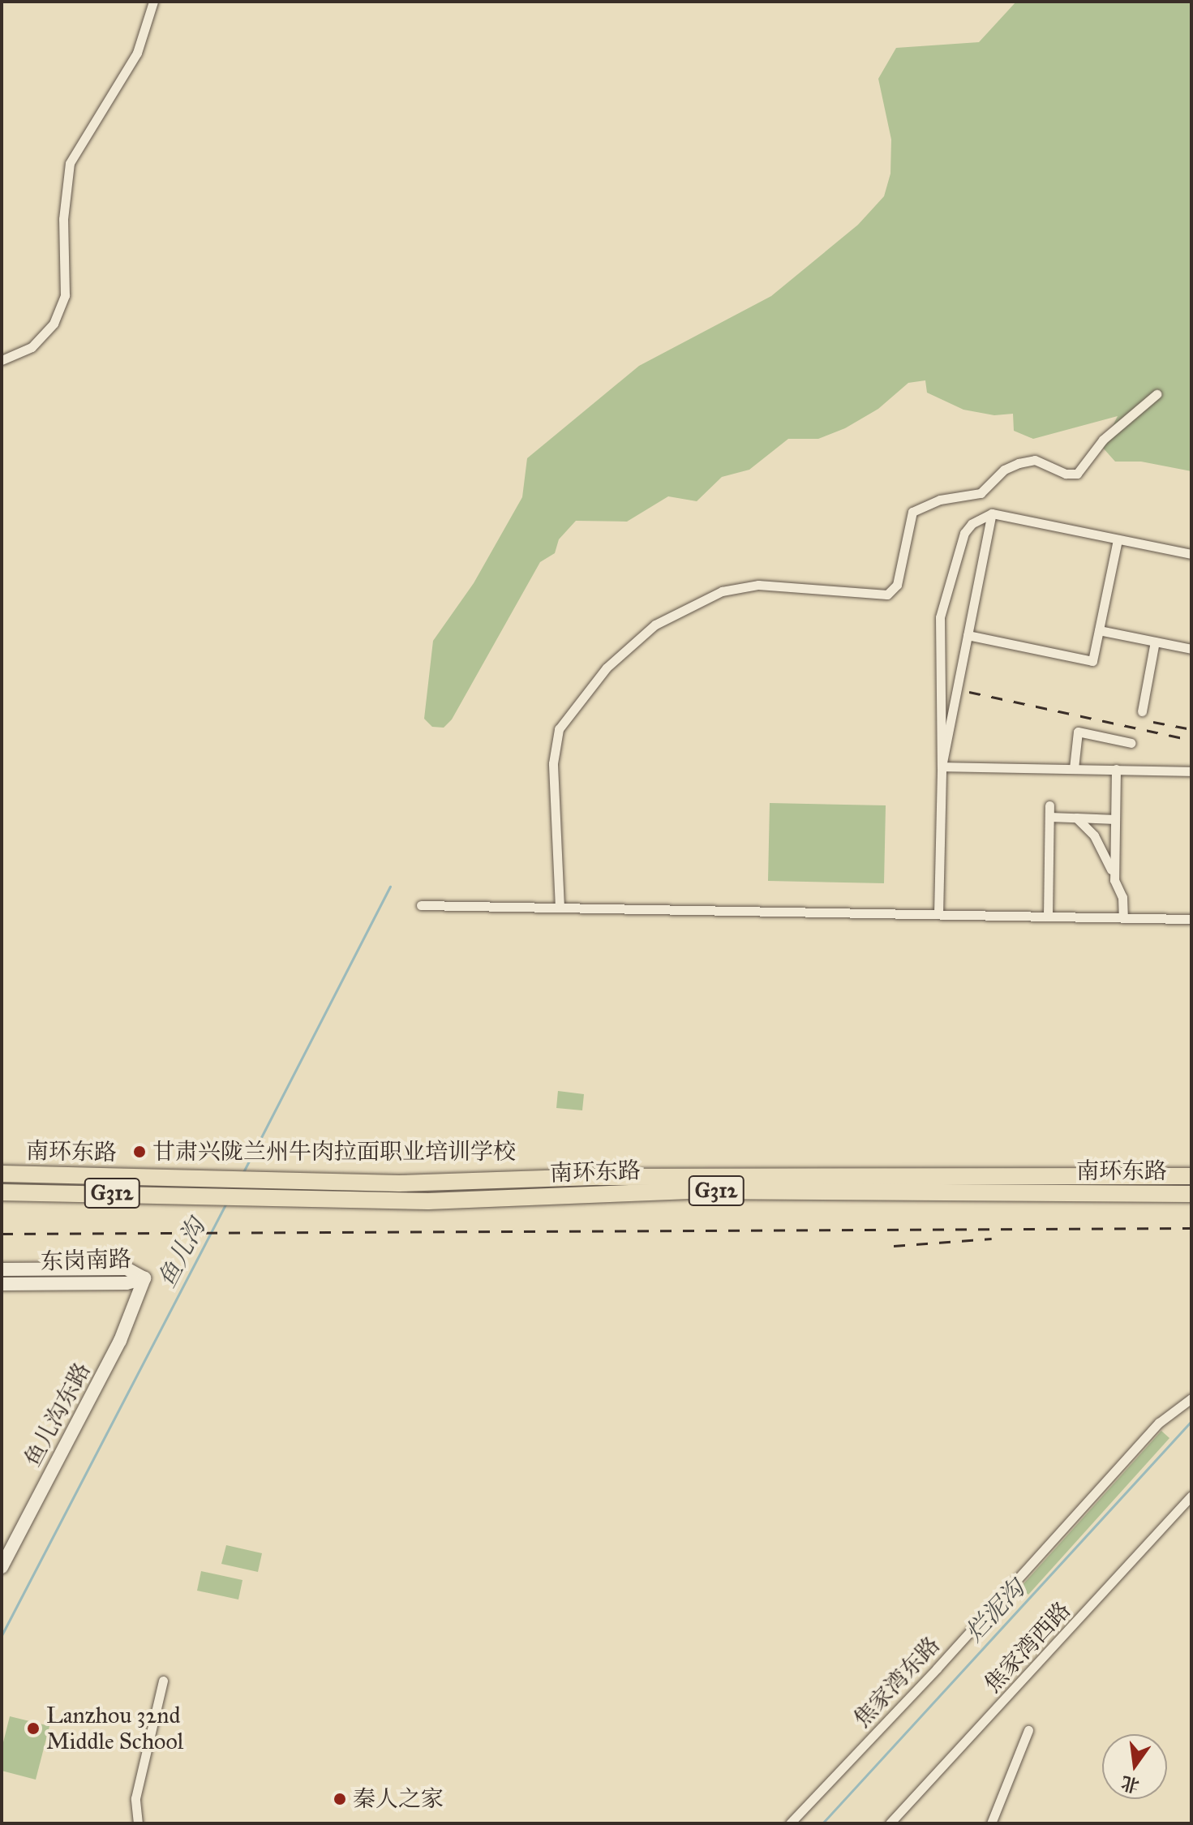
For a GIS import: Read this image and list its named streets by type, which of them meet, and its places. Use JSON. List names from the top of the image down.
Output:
{
  "streets": {
    "highway": ["南环东路", "G312"],
    "street": [
      "东岗南路",
      "鱼儿沟东路",
      "焦家湾西路",
      "焦家湾东路"
    ]
  },
  "crossings": [
    ["东岗南路", "鱼儿沟东路"]
  ],
  "water": ["鱼儿沟", "烂泥沟"],
  "places": ["甘肃兴陇兰州牛肉拉面职业培训学校", "Lanzhou 32nd Middle School", "秦人之家"],
  "north": "bottom"
}
